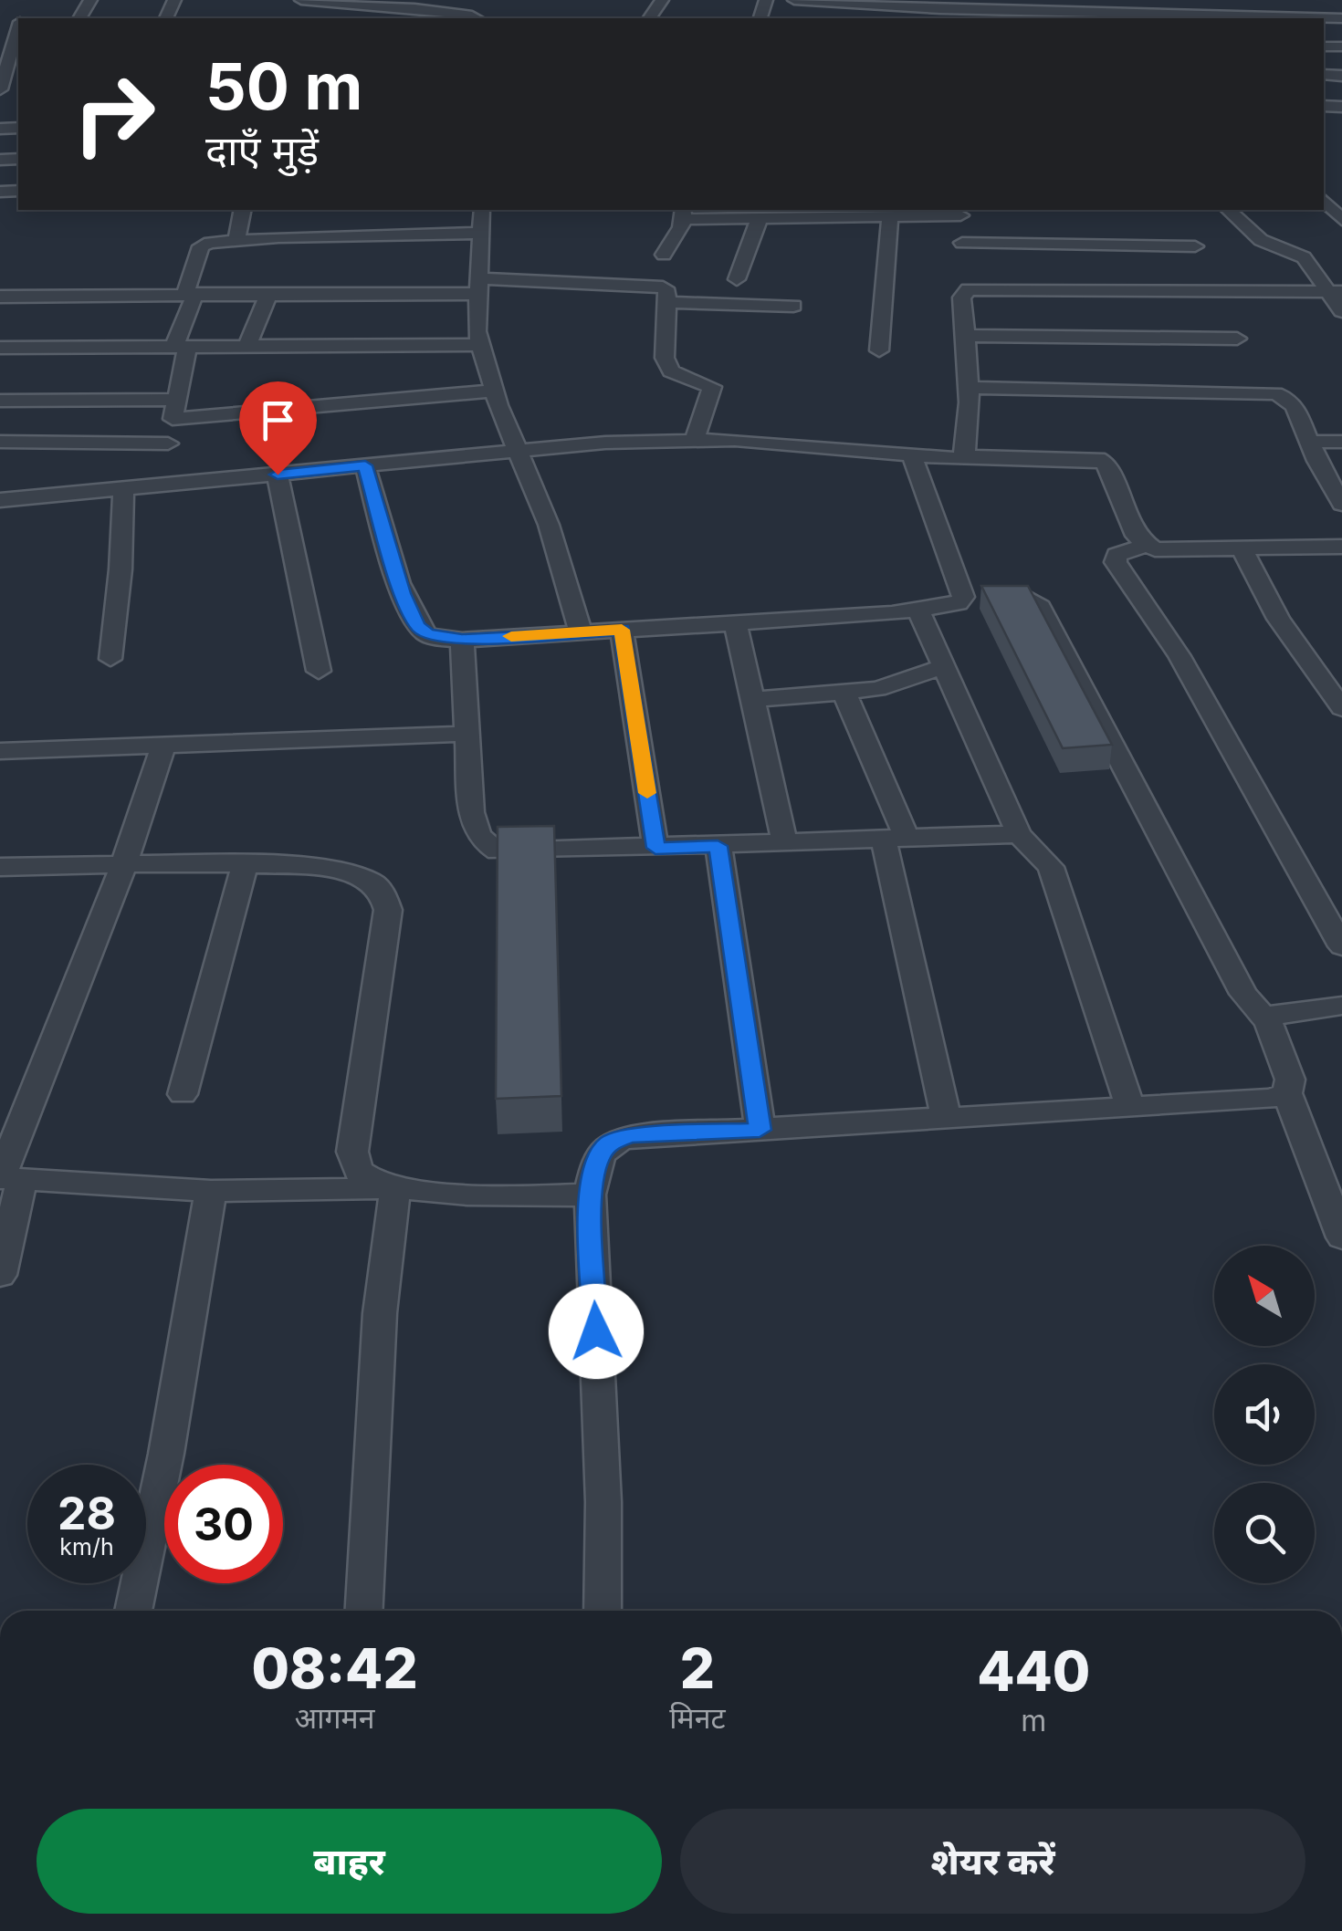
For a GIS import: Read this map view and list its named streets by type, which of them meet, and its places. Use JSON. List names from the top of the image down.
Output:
{
  "north": "top left",
  "page": {
    "turn": ["50 m", "दाएँ मुड़ें"],
    "speed": "28 km/h",
    "limit": "30",
    "eta": [
      "08:42",
      "आगमन",
      "2",
      "मिनट",
      "440",
      "m"
    ],
    "buttons": ["बाहर", "शेयर करें"]
  }
}
